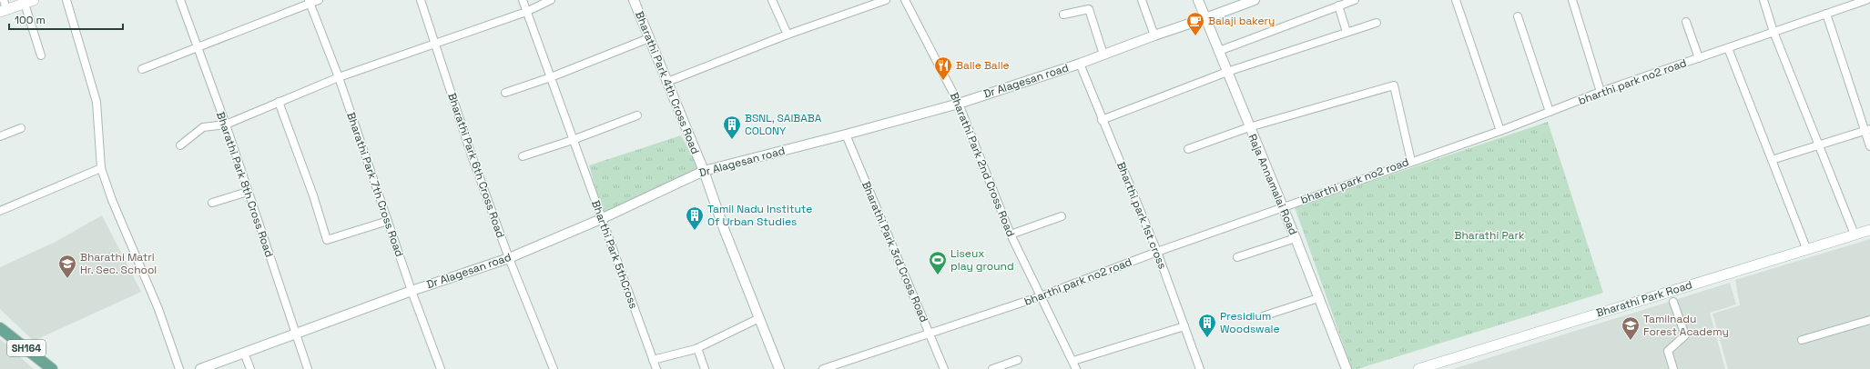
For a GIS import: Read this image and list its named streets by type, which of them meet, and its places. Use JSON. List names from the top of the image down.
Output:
{
  "streets": {
    "main road": ["Bharathi Park Road", "SH164"],
    "street": [
      "Dr Alagesan road",
      "bharthi park no2 road",
      "Bharathi Park 4th Cross Road",
      "Bharathi Park 2nd Cross Road",
      "Bharathi Park 6th Cross Road",
      "Bharathi Park 8th Cross Road",
      "Bharathi Park 7th Cross Road",
      "Raja Annamalai Road",
      "Bharthi park 1st cross",
      "Bharathi Park 3rd Cross Road",
      "Bharthi Park 5thCross"
    ]
  },
  "crossings": [
    ["Dr Alagesan road", "Bharathi Park 4th Cross Road"],
    ["Dr Alagesan road", "Bharathi Park 2nd Cross Road"],
    ["Dr Alagesan road", "Bharathi Park 6th Cross Road"],
    ["Dr Alagesan road", "Bharathi Park 8th Cross Road"],
    ["Dr Alagesan road", "Bharathi Park 7th Cross Road"],
    ["Dr Alagesan road", "Raja Annamalai Road"],
    ["Dr Alagesan road", "Bharthi park 1st cross"],
    ["Dr Alagesan road", "Bharathi Park 3rd Cross Road"],
    ["Dr Alagesan road", "Bharthi Park 5thCross"],
    ["bharthi park no2 road", "Bharathi Park 2nd Cross Road"],
    ["bharthi park no2 road", "Raja Annamalai Road"],
    ["bharthi park no2 road", "Bharthi park 1st cross"],
    ["bharthi park no2 road", "Bharathi Park 3rd Cross Road"]
  ],
  "parks": ["Bharathi Park"],
  "places": {
    "cafe": ["Balaji bakery"],
    "restaurant": ["Balle Balle"],
    "building": ["BSNL, SAIBABA COLONY", "Tamil Nadu Institute Of Urban Studies", "Presidium Woodswale"],
    "sports": ["Liseux play ground"],
    "school or university": ["Bharathi Matri Hr. Sec. School", "Tamilnadu Forest Academy"]
  },
  "scale_bar": "100 m"
}
